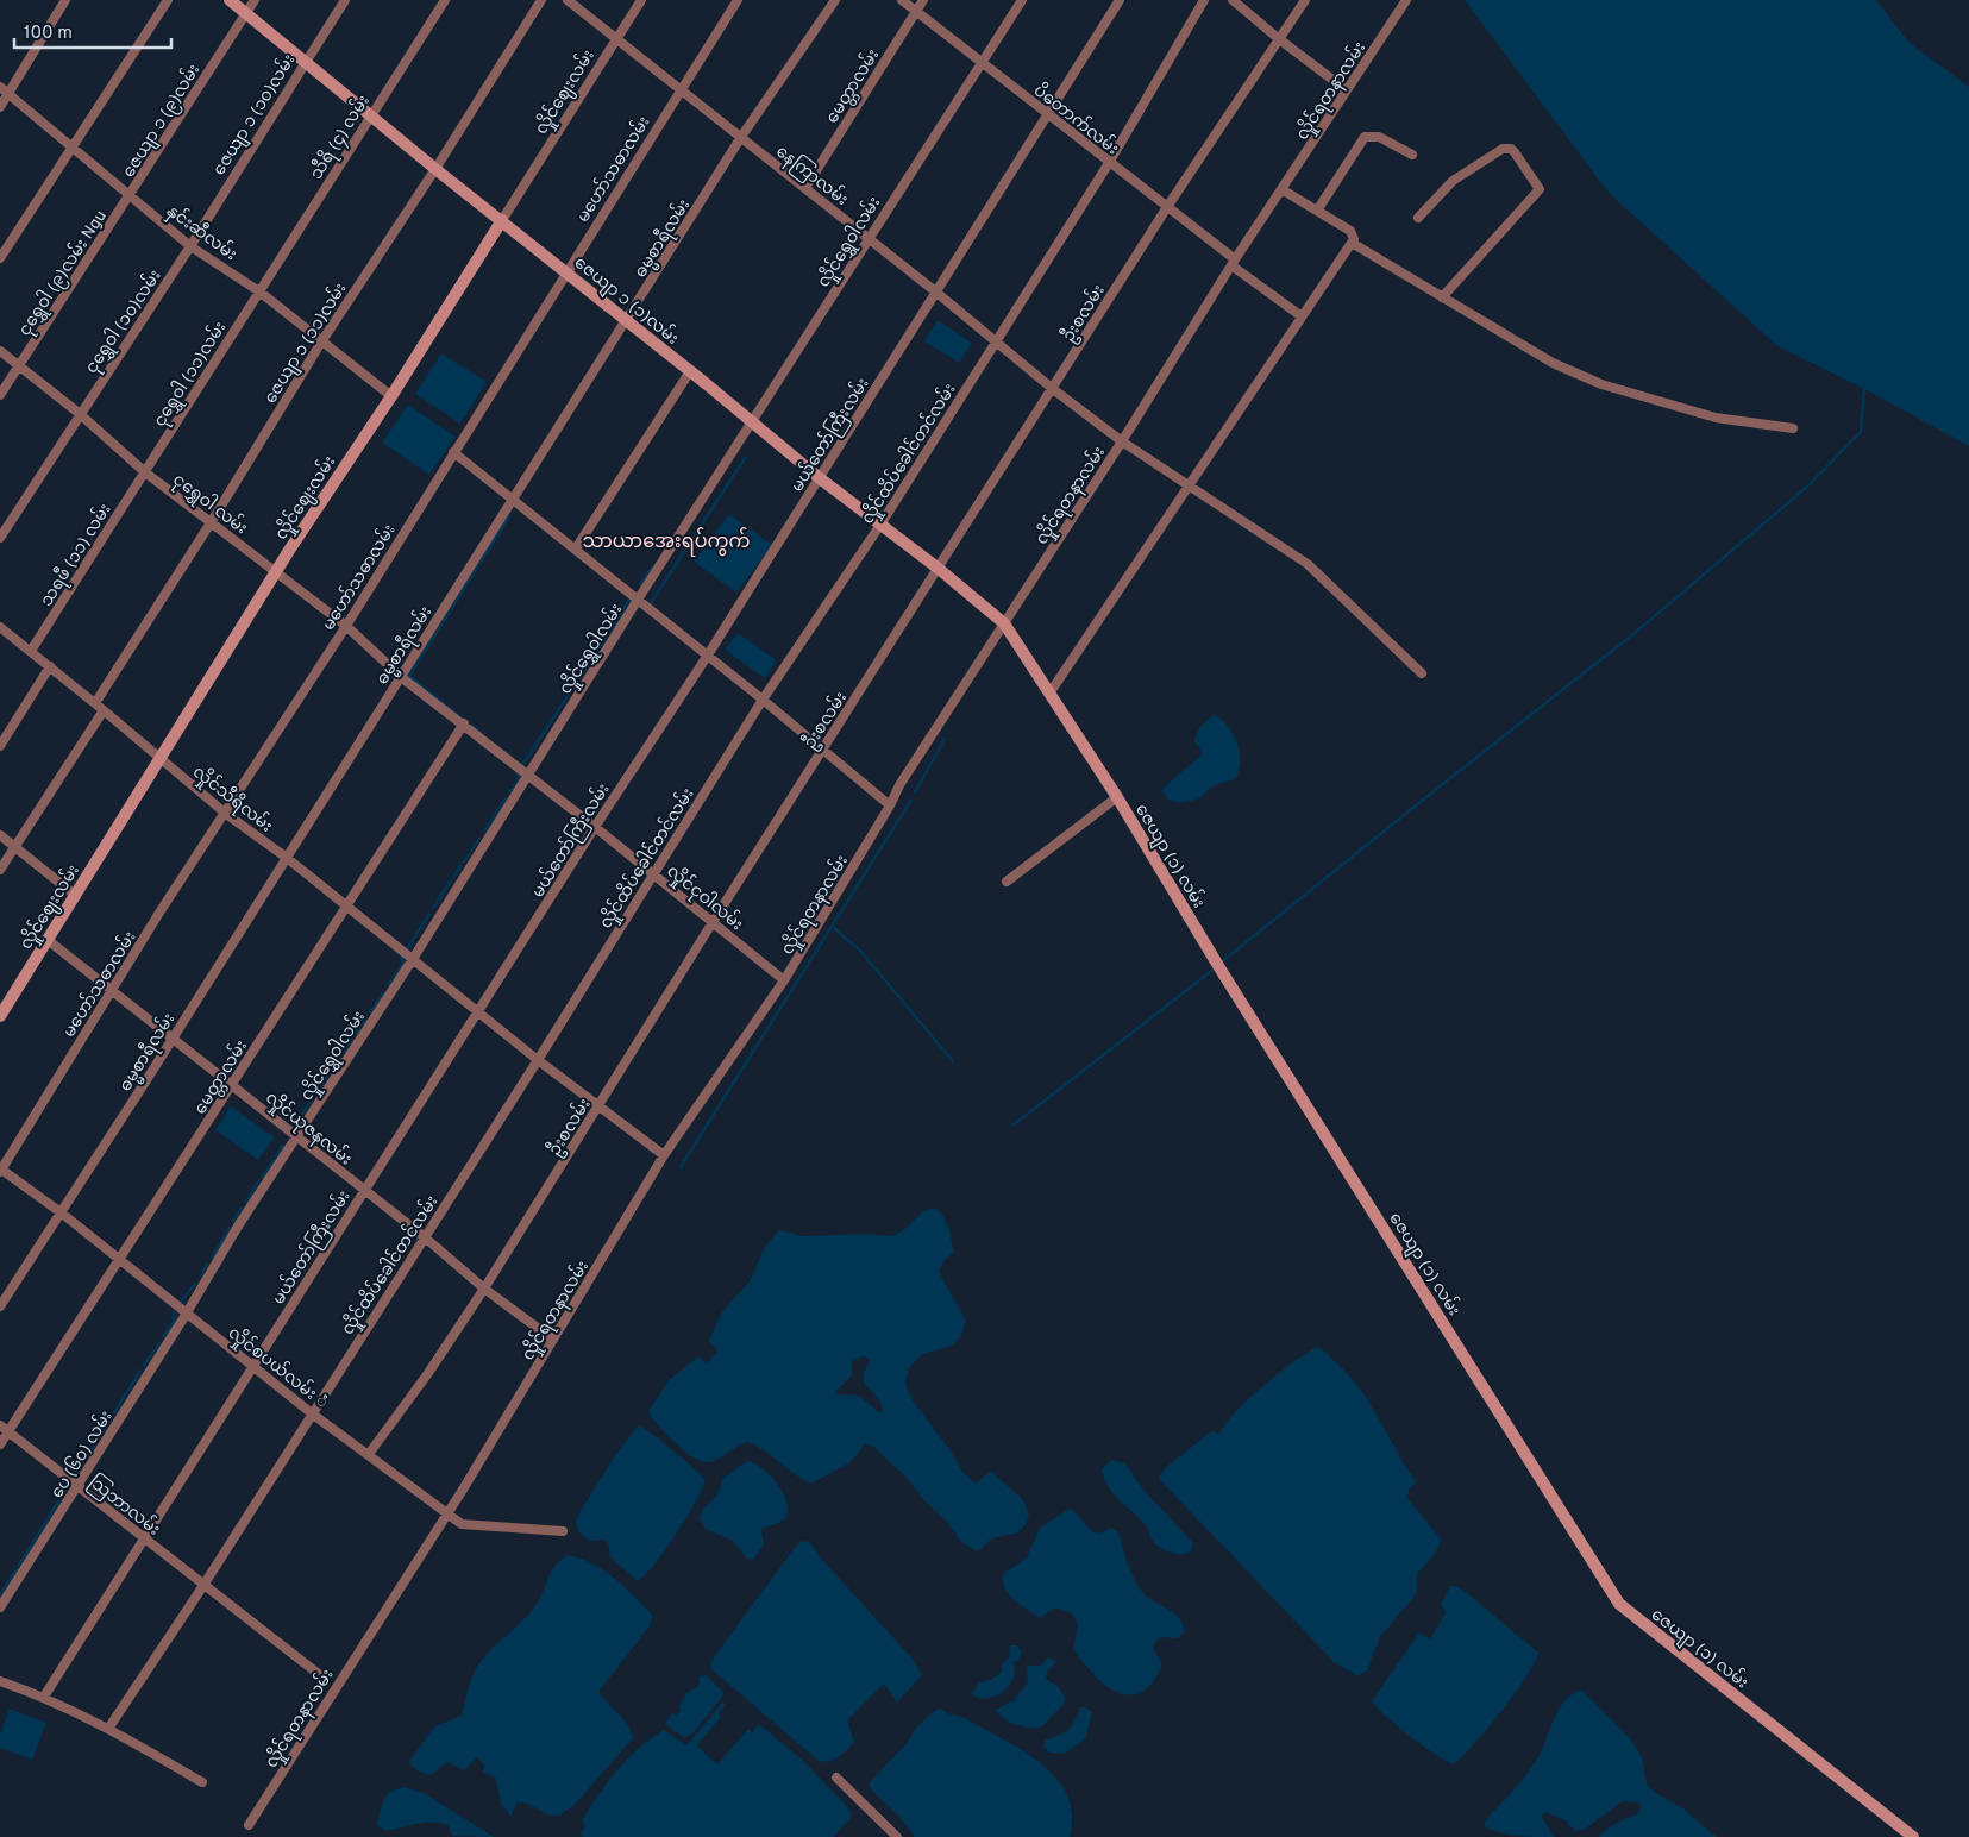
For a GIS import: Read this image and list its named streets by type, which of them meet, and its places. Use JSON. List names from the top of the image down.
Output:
{
  "streets": {
    "street": [
      "မေတ္တာလမ်း",
      "လှိုင်ရတနာလမ်း",
      "လှိုင်ဈေးလမ်း",
      "ဇေယျာ ၁ (၁၀)လမ်း",
      "ပိတောက်လမ်း",
      "ဇေယျာ ၁ (၉)လမ်း",
      "သီရိ (၄) လမ်း",
      "မဟော်သဓာလမ်း",
      "နေကြာလမ်း",
      "နှင်းဆီလမ်း",
      "ဓမ္မစာရီလမ်း",
      "လှိုင်ရွှေဝါလမ်း",
      "ငုရွှေဝါ (၉)လမ်း Ngu",
      "ဇေယျာ ၁ (၁)လမ်း",
      "ဦးစလမ်း",
      "ငုရွှေဝါ (၁၀)လမ်း",
      "ဇေယျာ ၁ (၁၁)လမ်း",
      "ငုရွှေဝါ (၁၁)လမ်း",
      "မယ်တော်ကြီးလမ်း",
      "လှိုင်ထိပ်ခေါင်တင်လမ်း",
      "ငုရွှေဝါ လမ်း",
      "သရဖီ (၁၁) လမ်း",
      "လှိုင်သီရိလမ်း",
      "ဇေယျာ (၁) လမ်း",
      "လှိုင်ငုဝါလမ်း",
      "လှိုင်ယုဇနလမ်း",
      "လှိုင်စပယ်လမ်း ံ",
      "ပေ (၆၀) လမ်း",
      "သြဘာလမ်း"
    ]
  },
  "crossings": [
    ["မေတ္တာလမ်း", "ပိတောက်လမ်း"],
    ["မေတ္တာလမ်း", "နေကြာလမ်း"],
    ["မေတ္တာလမ်း", "ငုရွှေဝါ လမ်း"],
    ["မေတ္တာလမ်း", "လှိုင်သီရိလမ်း"],
    ["မေတ္တာလမ်း", "လှိုင်ယုဇနလမ်း"],
    ["မေတ္တာလမ်း", "လှိုင်စပယ်လမ်း ံ"],
    ["မေတ္တာလမ်း", "သြဘာလမ်း"],
    ["လှိုင်ရတနာလမ်း", "ပိတောက်လမ်း"],
    ["လှိုင်ရတနာလမ်း", "နေကြာလမ်း"],
    ["လှိုင်ရတနာလမ်း", "ဇေယျာ ၁ (၁)လမ်း"],
    ["လှိုင်ရတနာလမ်း", "လှိုင်သီရိလမ်း"],
    ["လှိုင်ရတနာလမ်း", "ဇေယျာ (၁) လမ်း"],
    ["လှိုင်ရတနာလမ်း", "လှိုင်ငုဝါလမ်း"],
    ["လှိုင်ရတနာလမ်း", "လှိုင်ယုဇနလမ်း"],
    ["လှိုင်ရတနာလမ်း", "လှိုင်စပယ်လမ်း ံ"],
    ["လှိုင်ဈေးလမ်း", "နေကြာလမ်း"],
    ["လှိုင်ဈေးလမ်း", "နှင်းဆီလမ်း"],
    ["လှိုင်ဈေးလမ်း", "ဇေယျာ ၁ (၁)လမ်း"],
    ["လှိုင်ဈေးလမ်း", "ငုရွှေဝါ လမ်း"],
    ["လှိုင်ဈေးလမ်း", "လှိုင်သီရိလမ်း"],
    ["လှိုင်ဈေးလမ်း", "လှိုင်ယုဇနလမ်း"],
    ["ဇေယျာ ၁ (၁၀)လမ်း", "နှင်းဆီလမ်း"],
    ["ဇေယျာ ၁ (၁၀)လမ်း", "ဇေယျာ ၁ (၁)လမ်း"],
    ["ဇေယျာ ၁ (၁၀)လမ်း", "ငုရွှေဝါ (၁၀)လမ်း"],
    ["ပိတောက်လမ်း", "လှိုင်ရွှေဝါလမ်း"],
    ["ပိတောက်လမ်း", "ဦးစလမ်း"],
    ["ပိတောက်လမ်း", "မယ်တော်ကြီးလမ်း"],
    ["ပိတောက်လမ်း", "လှိုင်ထိပ်ခေါင်တင်လမ်း"],
    ["ဇေယျာ ၁ (၉)လမ်း", "နှင်းဆီလမ်း"],
    ["ဇေယျာ ၁ (၉)လမ်း", "ငုရွှေဝါ (၉)လမ်း Ngu"],
    ["ဇေယျာ ၁ (၉)လမ်း", "ဇေယျာ ၁ (၁)လမ်း"],
    ["သီရိ (၄) လမ်း", "နှင်းဆီလမ်း"],
    ["သီရိ (၄) လမ်း", "ဇေယျာ ၁ (၁)လမ်း"],
    ["သီရိ (၄) လမ်း", "ငုရွှေဝါ (၁၁)လမ်း"],
    ["မဟော်သဓာလမ်း", "နေကြာလမ်း"],
    ["မဟော်သဓာလမ်း", "ဇေယျာ ၁ (၁)လမ်း"],
    ["မဟော်သဓာလမ်း", "ငုရွှေဝါ လမ်း"],
    ["မဟော်သဓာလမ်း", "လှိုင်သီရိလမ်း"],
    ["မဟော်သဓာလမ်း", "လှိုင်ယုဇနလမ်း"],
    ["မဟော်သဓာလမ်း", "လှိုင်စပယ်လမ်း ံ"],
    ["နေကြာလမ်း", "ဓမ္မစာရီလမ်း"],
    ["နေကြာလမ်း", "လှိုင်ရွှေဝါလမ်း"],
    ["နေကြာလမ်း", "ဦးစလမ်း"],
    ["နေကြာလမ်း", "မယ်တော်ကြီးလမ်း"],
    ["နေကြာလမ်း", "လှိုင်ထိပ်ခေါင်တင်လမ်း"],
    ["နှင်းဆီလမ်း", "ငုရွှေဝါ (၉)လမ်း Ngu"],
    ["နှင်းဆီလမ်း", "ငုရွှေဝါ (၁၀)လမ်း"],
    ["နှင်းဆီလမ်း", "ဇေယျာ ၁ (၁၁)လမ်း"],
    ["နှင်းဆီလမ်း", "ငုရွှေဝါ (၁၁)လမ်း"],
    ["ဓမ္မစာရီလမ်း", "ဇေယျာ ၁ (၁)လမ်း"],
    ["ဓမ္မစာရီလမ်း", "ငုရွှေဝါ လမ်း"],
    ["ဓမ္မစာရီလမ်း", "လှိုင်သီရိလမ်း"],
    ["ဓမ္မစာရီလမ်း", "လှိုင်ယုဇနလမ်း"],
    ["ဓမ္မစာရီလမ်း", "လှိုင်စပယ်လမ်း ံ"],
    ["လှိုင်ရွှေဝါလမ်း", "ဇေယျာ ၁ (၁)လမ်း"],
    ["လှိုင်ရွှေဝါလမ်း", "ငုရွှေဝါ လမ်း"],
    ["လှိုင်ရွှေဝါလမ်း", "လှိုင်သီရိလမ်း"],
    ["လှိုင်ရွှေဝါလမ်း", "လှိုင်ငုဝါလမ်း"],
    ["လှိုင်ရွှေဝါလမ်း", "လှိုင်ယုဇနလမ်း"],
    ["လှိုင်ရွှေဝါလမ်း", "လှိုင်စပယ်လမ်း ံ"],
    ["လှိုင်ရွှေဝါလမ်း", "ပေ (၆၀) လမ်း"],
    ["ငုရွှေဝါ (၉)လမ်း Ngu", "ငုရွှေဝါ လမ်း"],
    ["ဇေယျာ ၁ (၁)လမ်း", "ဦးစလမ်း"],
    ["ဇေယျာ ၁ (၁)လမ်း", "ဇေယျာ ၁ (၁၁)လမ်း"],
    ["ဇေယျာ ၁ (၁)လမ်း", "မယ်တော်ကြီးလမ်း"],
    ["ဇေယျာ ၁ (၁)လမ်း", "လှိုင်ထိပ်ခေါင်တင်လမ်း"],
    ["ဇေယျာ ၁ (၁)လမ်း", "ဇေယျာ (၁) လမ်း"],
    ["ဦးစလမ်း", "လှိုင်သီရိလမ်း"],
    ["ဦးစလမ်း", "လှိုင်ငုဝါလမ်း"],
    ["ဦးစလမ်း", "လှိုင်ယုဇနလမ်း"],
    ["ဦးစလမ်း", "လှိုင်စပယ်လမ်း ံ"],
    ["ငုရွှေဝါ (၁၀)လမ်း", "ငုရွှေဝါ လမ်း"],
    ["ဇေယျာ ၁ (၁၁)လမ်း", "ငုရွှေဝါ လမ်း"],
    ["ဇေယျာ ၁ (၁၁)လမ်း", "လှိုင်သီရိလမ်း"],
    ["ငုရွှေဝါ (၁၁)လမ်း", "ငုရွှေဝါ လမ်း"],
    ["ငုရွှေဝါ (၁၁)လမ်း", "သရဖီ (၁၁) လမ်း"],
    ["မယ်တော်ကြီးလမ်း", "လှိုင်သီရိလမ်း"],
    ["မယ်တော်ကြီးလမ်း", "လှိုင်ငုဝါလမ်း"],
    ["မယ်တော်ကြီးလမ်း", "လှိုင်ယုဇနလမ်း"],
    ["မယ်တော်ကြီးလမ်း", "လှိုင်စပယ်လမ်း ံ"],
    ["မယ်တော်ကြီးလမ်း", "သြဘာလမ်း"],
    ["လှိုင်ထိပ်ခေါင်တင်လမ်း", "လှိုင်သီရိလမ်း"],
    ["လှိုင်ထိပ်ခေါင်တင်လမ်း", "လှိုင်ငုဝါလမ်း"],
    ["လှိုင်ထိပ်ခေါင်တင်လမ်း", "လှိုင်ယုဇနလမ်း"],
    ["လှိုင်ထိပ်ခေါင်တင်လမ်း", "လှိုင်စပယ်လမ်း ံ"],
    ["လှိုင်ထိပ်ခေါင်တင်လမ်း", "သြဘာလမ်း"],
    ["ငုရွှေဝါ လမ်း", "သရဖီ (၁၁) လမ်း"],
    ["ငုရွှေဝါ လမ်း", "လှိုင်ငုဝါလမ်း"],
    ["သရဖီ (၁၁) လမ်း", "လှိုင်သီရိလမ်း"],
    ["လှိုင်စပယ်လမ်း ံ", "ပေ (၆၀) လမ်း"],
    ["ပေ (၆၀) လမ်း", "သြဘာလမ်း"]
  ],
  "districts": ["သာယာအေးရပ်ကွက်"],
  "scale_bar": "100 m"
}
